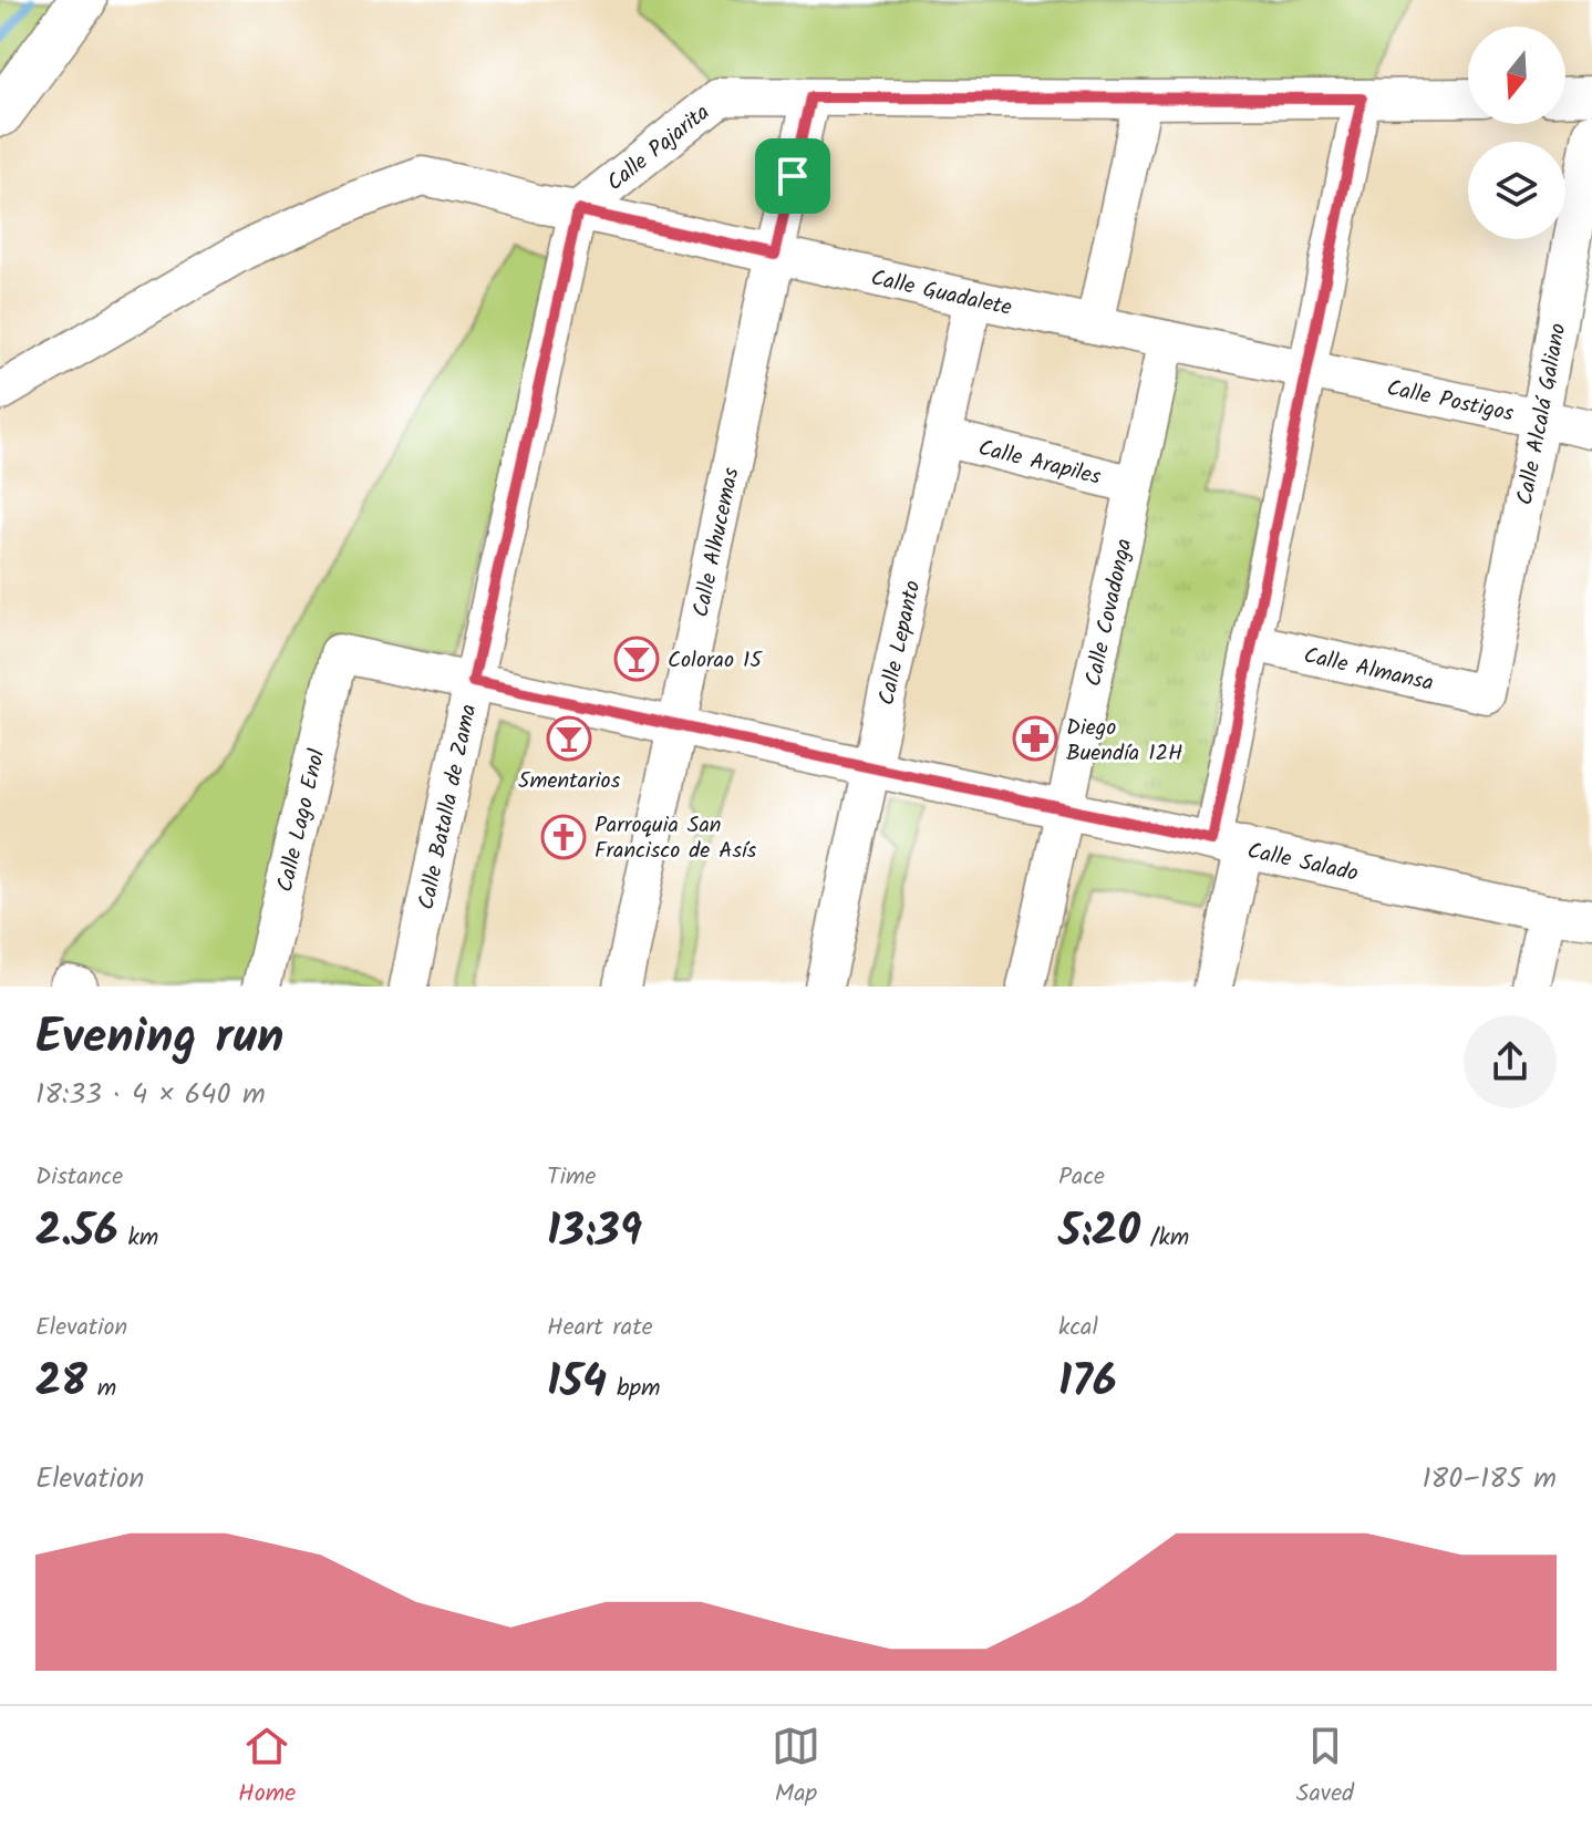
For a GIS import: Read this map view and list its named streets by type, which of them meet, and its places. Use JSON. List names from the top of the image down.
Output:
{
  "streets": {
    "street": [
      "Calle Pajarita",
      "Calle Guadalete",
      "Calle Postigos",
      "Calle Alcalá Galiano",
      "Calle Arapiles",
      "Calle Alhucemas",
      "Calle Covadonga",
      "Calle Lepanto",
      "Calle Almansa",
      "Calle Batalla de Zama",
      "Calle Lago Enol",
      "Calle Salado"
    ]
  },
  "crossings": [
    ["Calle Pajarita", "Calle Guadalete"],
    ["Calle Pajarita", "Calle Alhucemas"],
    ["Calle Pajarita", "Calle Batalla de Zama"],
    ["Calle Guadalete", "Calle Postigos"],
    ["Calle Guadalete", "Calle Alhucemas"],
    ["Calle Guadalete", "Calle Covadonga"],
    ["Calle Guadalete", "Calle Lepanto"],
    ["Calle Guadalete", "Calle Batalla de Zama"],
    ["Calle Postigos", "Calle Alcalá Galiano"],
    ["Calle Alcalá Galiano", "Calle Almansa"],
    ["Calle Arapiles", "Calle Covadonga"],
    ["Calle Arapiles", "Calle Lepanto"],
    ["Calle Alhucemas", "Calle Salado"],
    ["Calle Covadonga", "Calle Salado"],
    ["Calle Lepanto", "Calle Salado"],
    ["Calle Batalla de Zama", "Calle Salado"],
    ["Calle Lago Enol", "Calle Salado"]
  ],
  "places": {
    "bar": ["Colorao 15", "5mentarios"],
    "pharmacy": ["Diego Buendía 12H"],
    "church": ["Parroquia San Francisco de Asís"]
  },
  "north": "bottom",
  "page": {
    "heading": ["Evening run", "18:33 · 4 × 640 m"],
    "stats": [
      ["Distance", "2.56 km"],
      ["Time", "13:39"],
      ["Pace", "5:20 /km"],
      ["Elevation", "28 m"],
      ["Heart rate", "154 bpm"],
      ["kcal", "176"]
    ],
    "chart": ["Elevation", "180–185 m"],
    "tabs": ["Home", "Map", "Saved"]
  }
}
